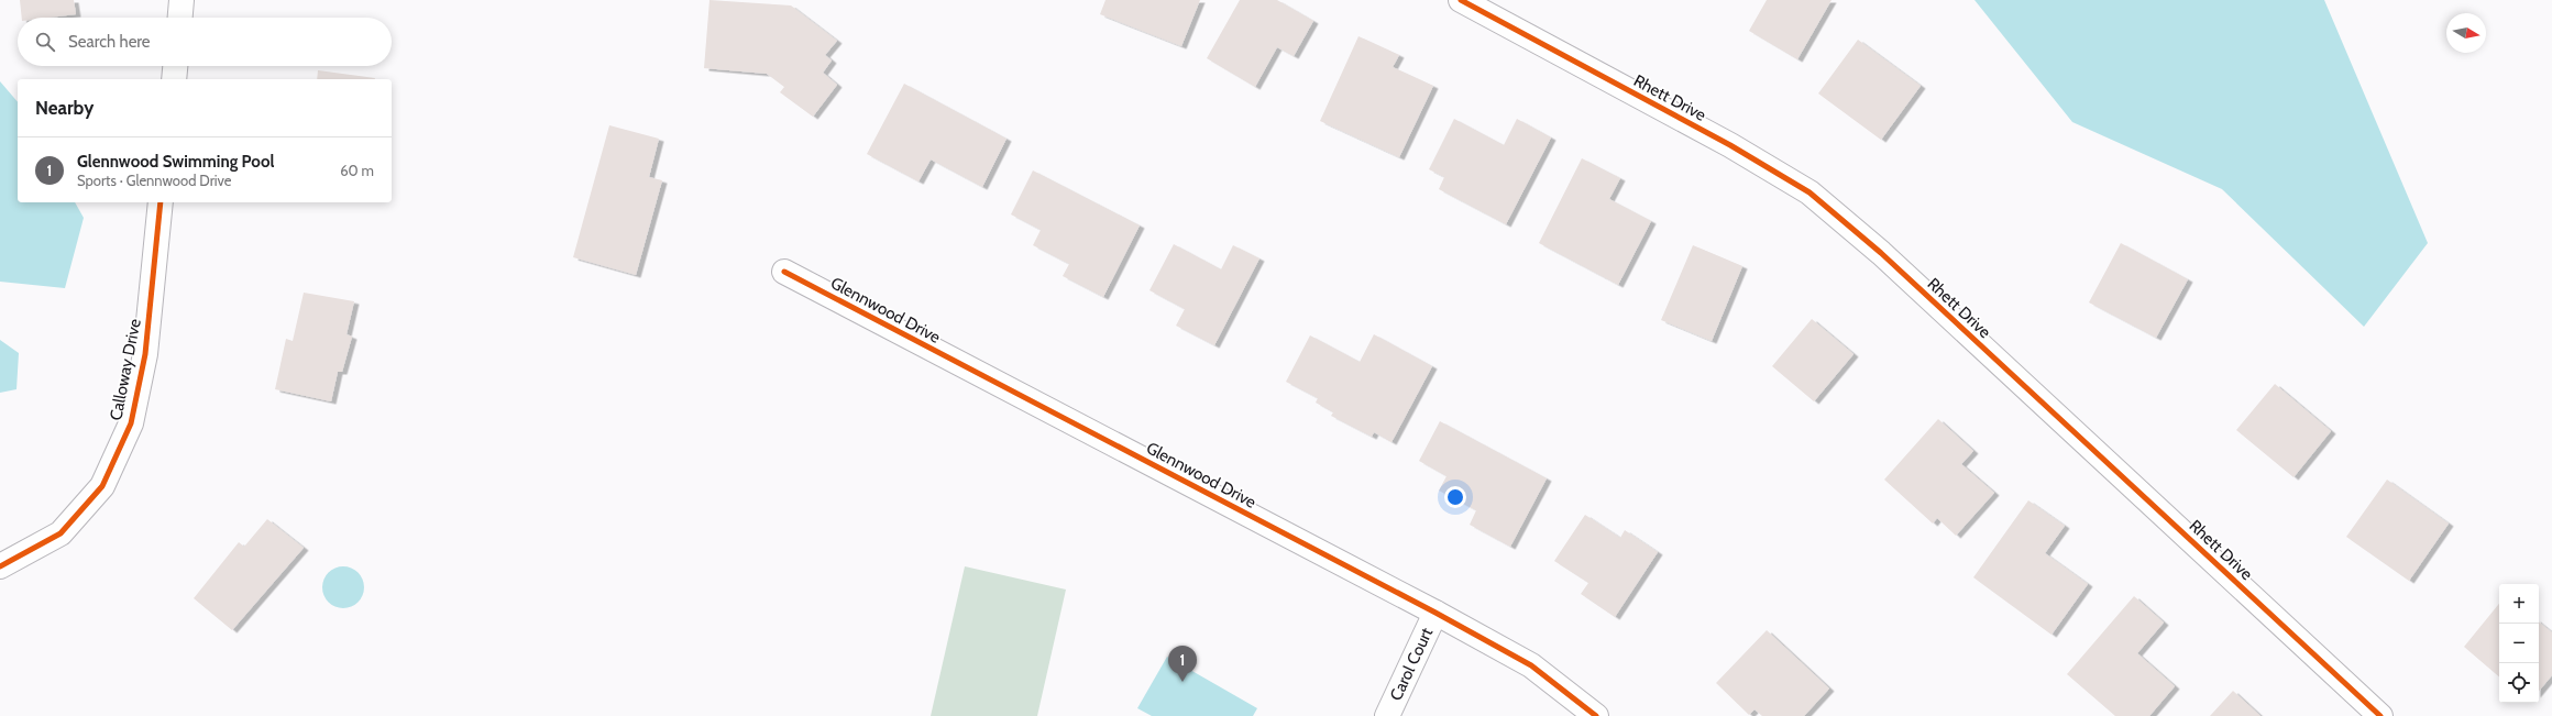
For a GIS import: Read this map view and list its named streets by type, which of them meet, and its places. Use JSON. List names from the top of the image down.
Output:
{
  "streets": {
    "street": [
      "Rhett Drive",
      "Glennwood Drive",
      "Calloway Drive",
      "Carol Court"
    ]
  },
  "crossings": [
    ["Glennwood Drive", "Carol Court"]
  ],
  "north": "right",
  "page": {
    "search": "Search here",
    "heading": "Nearby",
    "list": [
      {
        "mark": "1",
        "name": "Glennwood Swimming Pool",
        "note": "Sports · Glennwood Drive",
        "value": "60 m"
      }
    ],
    "map_buttons": ["+", "−"],
    "pins": "1"
  }
}
